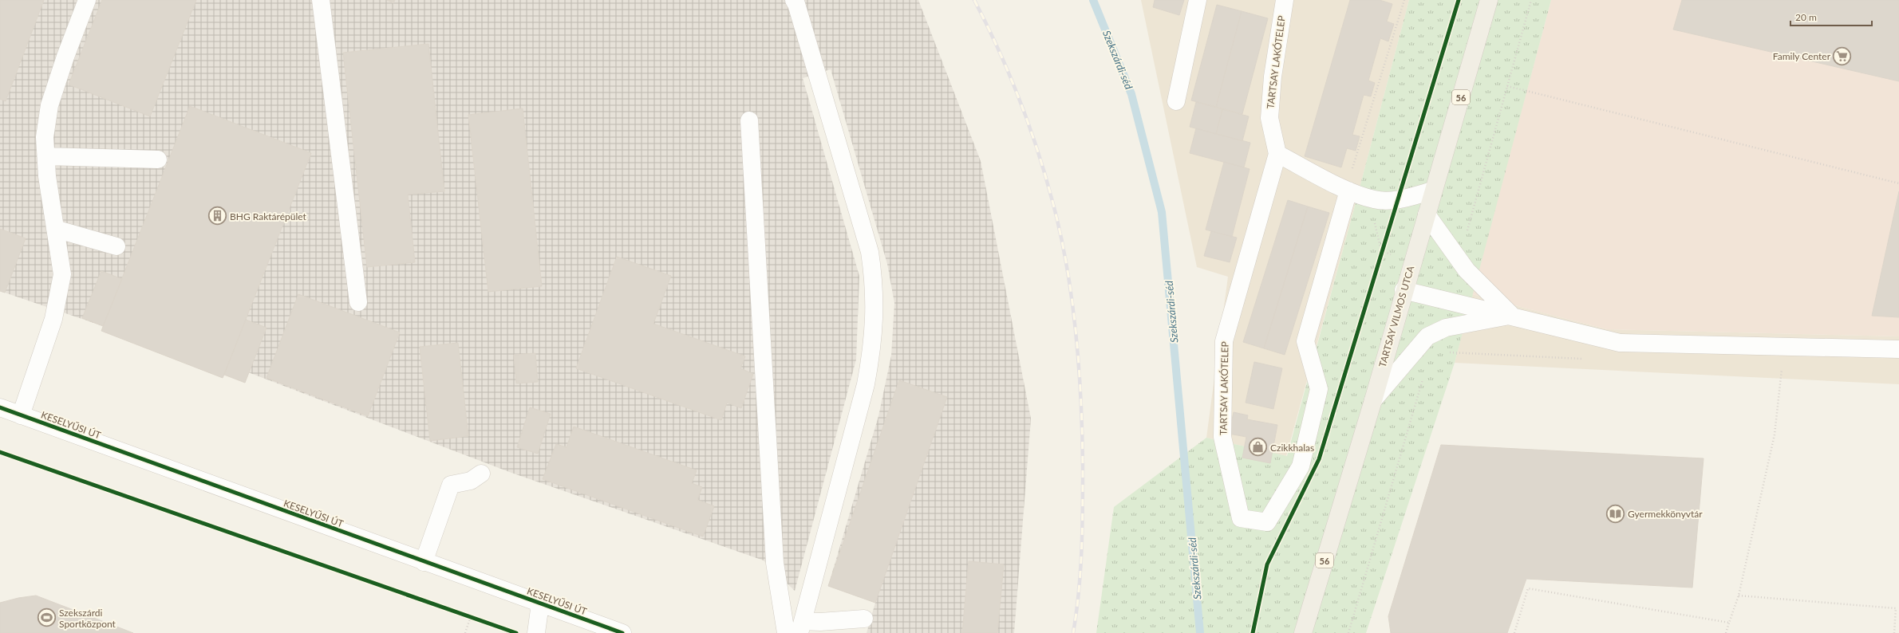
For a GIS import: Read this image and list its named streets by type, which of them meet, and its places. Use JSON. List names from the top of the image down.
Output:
{
  "streets": {
    "main road": ["56", "TARTSAY VILMOS UTCA"],
    "street": ["TARTSAY LAKÓTELEP", "KESELYŰSI ÚT"]
  },
  "water": ["Szekszárdi-séd"],
  "places": {
    "supermarket": ["Family Center"],
    "building": ["BHG Raktárépület"],
    "shop": ["Czikkhalas"],
    "library": ["Gyermekkönyvtár"],
    "sports": ["Szekszárdi Sportközpont"]
  },
  "scale_bar": "20 m"
}
